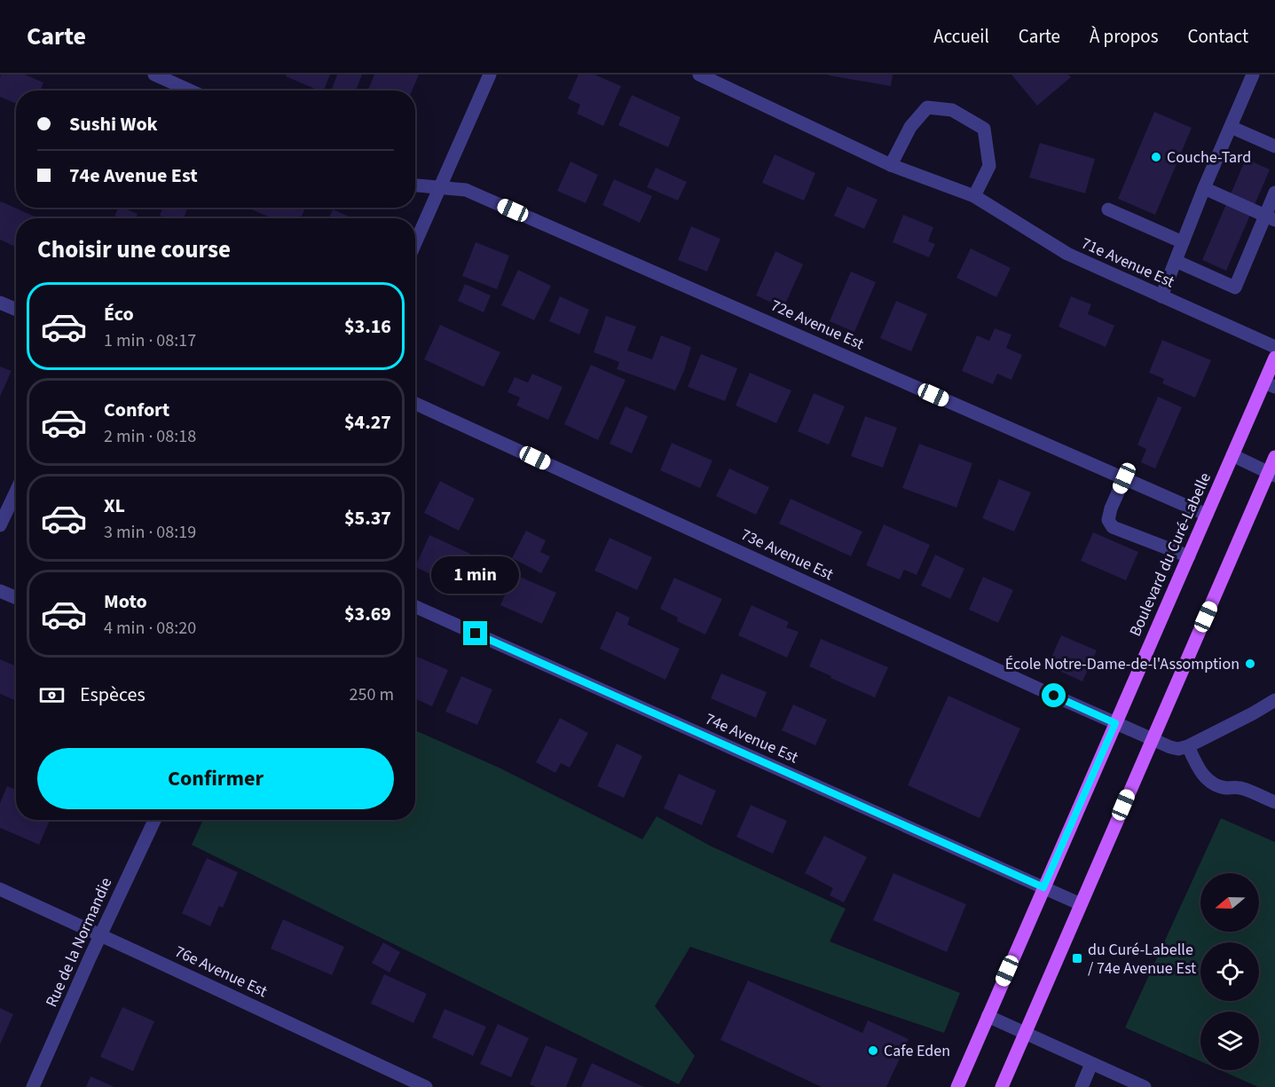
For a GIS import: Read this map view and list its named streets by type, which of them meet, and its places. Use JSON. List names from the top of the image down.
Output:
{
  "streets": {
    "main road": ["Boulevard du Curé-Labelle"],
    "street": [
      "71e Avenue Est",
      "72e Avenue Est",
      "73e Avenue Est",
      "74e Avenue Est",
      "Rue de la Normandie",
      "76e Avenue Est"
    ]
  },
  "crossings": [
    ["72e Avenue Est", "Boulevard du Curé-Labelle"],
    ["73e Avenue Est", "Boulevard du Curé-Labelle"],
    ["Boulevard du Curé-Labelle", "74e Avenue Est"],
    ["Rue de la Normandie", "76e Avenue Est"]
  ],
  "places": {
    "other": ["Couche-Tard", "École Notre-Dame-de-l'Assomption", "Cafe Eden"],
    "transit": ["du Curé-Labelle / 74e Avenue Est"]
  },
  "north": "left",
  "page": {
    "header": "Carte",
    "nav": [
      "Accueil",
      "Carte",
      "À propos",
      "Contact"
    ],
    "banner": ["Sushi Wok", "74e Avenue Est"],
    "heading": "Choisir une course",
    "list": [
      {
        "name": "Éco",
        "note": "1 min · 08:17",
        "value": "$3.16"
      },
      {
        "name": "Confort",
        "note": "2 min · 08:18",
        "value": "$4.27"
      },
      {
        "name": "XL",
        "note": "3 min · 08:19",
        "value": "$5.37"
      },
      {
        "name": "Moto",
        "note": "4 min · 08:20",
        "value": "$3.69"
      }
    ],
    "bubble": "1 min",
    "pay": ["Espèces", "250 m"],
    "buttons": "Confirmer"
  }
}
